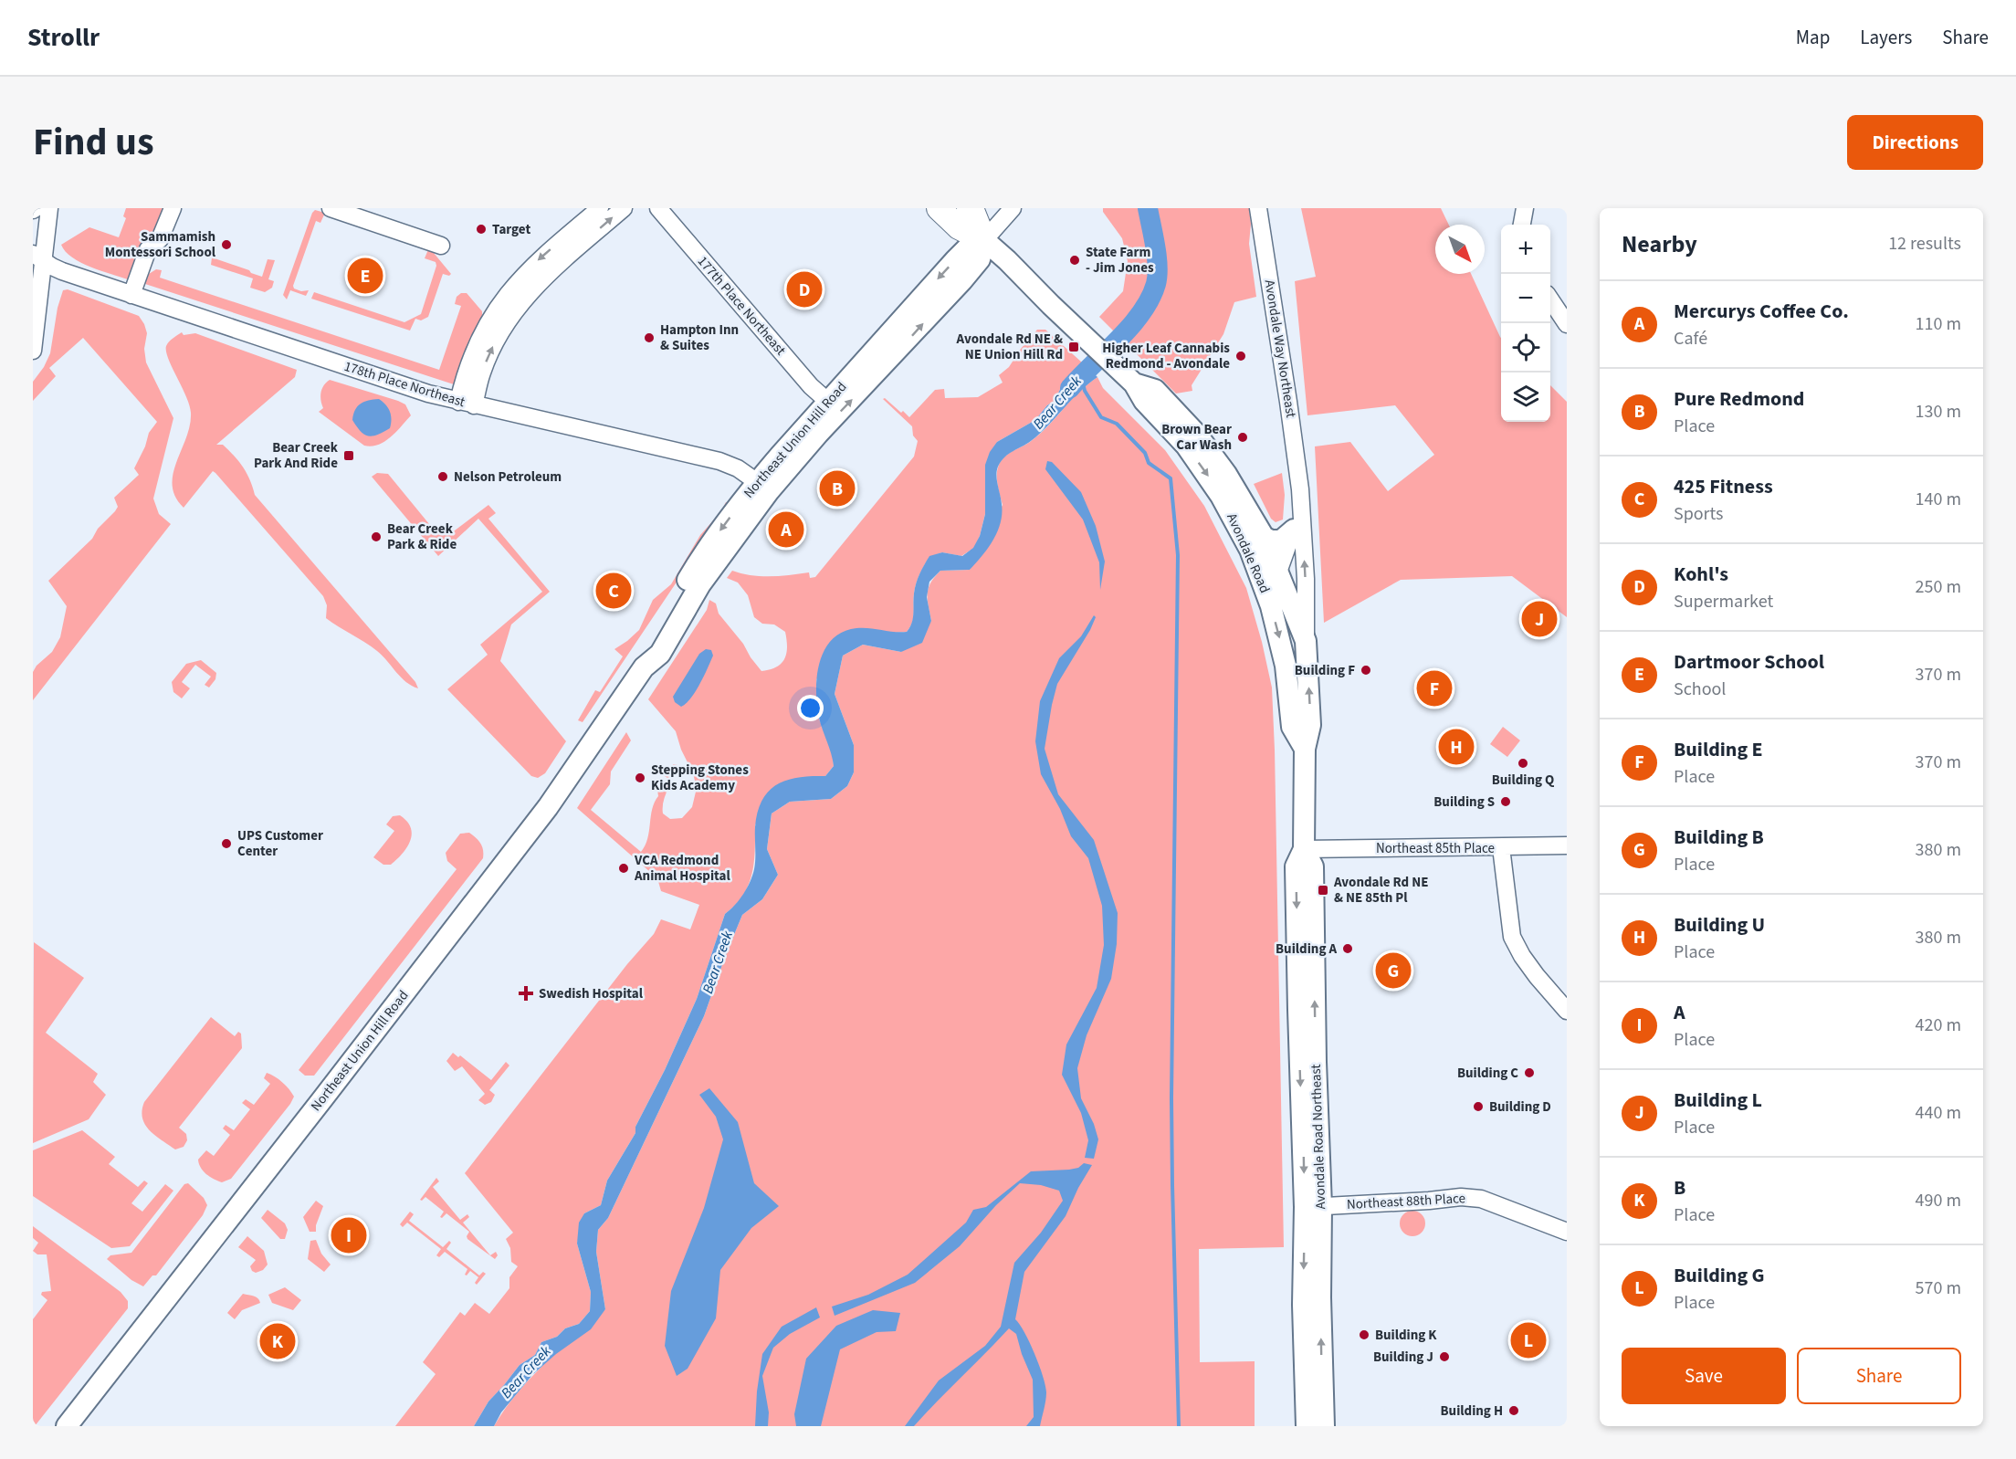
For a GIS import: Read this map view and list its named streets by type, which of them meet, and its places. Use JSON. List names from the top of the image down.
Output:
{
  "streets": {
    "main road": ["Northeast Union Hill Road", "Avondale Road", "Avondale Road Northeast"],
    "street": [
      "177th Place Northeast",
      "Avondale Way Northeast",
      "178th Place Northeast",
      "Northeast 85th Place",
      "Northeast 88th Place"
    ]
  },
  "crossings": [
    ["177th Place Northeast", "Northeast Union Hill Road"],
    ["Avondale Way Northeast", "Avondale Road"],
    ["Avondale Way Northeast", "Avondale Road Northeast"],
    ["178th Place Northeast", "Northeast Union Hill Road"],
    ["Northeast Union Hill Road", "Avondale Road"],
    ["Avondale Road", "Avondale Road Northeast"],
    ["Northeast 85th Place", "Avondale Road Northeast"],
    ["Avondale Road Northeast", "Northeast 88th Place"]
  ],
  "water": ["Bear Creek"],
  "places": {
    "other": [
      "Target",
      "Sammamish Montessori School",
      "State Farm - Jim Jones",
      "Hampton Inn & Suites",
      "Higher Leaf Cannabis Redmond - Avondale",
      "Brown Bear Car Wash",
      "Nelson Petroleum",
      "Bear Creek Park & Ride",
      "Building F",
      "Building Q",
      "Stepping Stones Kids Academy",
      "Building S",
      "UPS Customer Center",
      "VCA Redmond Animal Hospital",
      "Building A",
      "Building C",
      "Building D",
      "Building K",
      "Building J",
      "Building H"
    ],
    "transit": ["Avondale Rd NE & NE Union Hill Rd", "Bear Creek Park And Ride", "Avondale Rd NE & NE 85th Pl"],
    "health": ["Swedish Hospital"]
  },
  "north": "bottom right",
  "page": {
    "header": "Strollr",
    "nav": ["Map", "Layers", "Share"],
    "title": "Find us",
    "buttons": [
      "Directions",
      ["Save", "Share"]
    ],
    "heading": ["Nearby", "12 results"],
    "map_buttons": ["+", "−"],
    "pins": [
      "E",
      "D",
      "B",
      "A",
      "C",
      "J",
      "F",
      "H",
      "G",
      "I",
      "L",
      "K"
    ],
    "list": [
      {
        "mark": "A",
        "name": "Mercurys Coffee Co.",
        "note": "Café",
        "value": "110 m"
      },
      {
        "mark": "B",
        "name": "Pure Redmond",
        "note": "Place",
        "value": "130 m"
      },
      {
        "mark": "C",
        "name": "425 Fitness",
        "note": "Sports",
        "value": "140 m"
      },
      {
        "mark": "D",
        "name": "Kohl's",
        "note": "Supermarket",
        "value": "250 m"
      },
      {
        "mark": "E",
        "name": "Dartmoor School",
        "note": "School",
        "value": "370 m"
      },
      {
        "mark": "F",
        "name": "Building E",
        "note": "Place",
        "value": "370 m"
      },
      {
        "mark": "G",
        "name": "Building B",
        "note": "Place",
        "value": "380 m"
      },
      {
        "mark": "H",
        "name": "Building U",
        "note": "Place",
        "value": "380 m"
      },
      {
        "mark": "I",
        "name": "A",
        "note": "Place",
        "value": "420 m"
      },
      {
        "mark": "J",
        "name": "Building L",
        "note": "Place",
        "value": "440 m"
      },
      {
        "mark": "K",
        "name": "B",
        "note": "Place",
        "value": "490 m"
      },
      {
        "mark": "L",
        "name": "Building G",
        "note": "Place",
        "value": "570 m"
      }
    ]
  }
}
